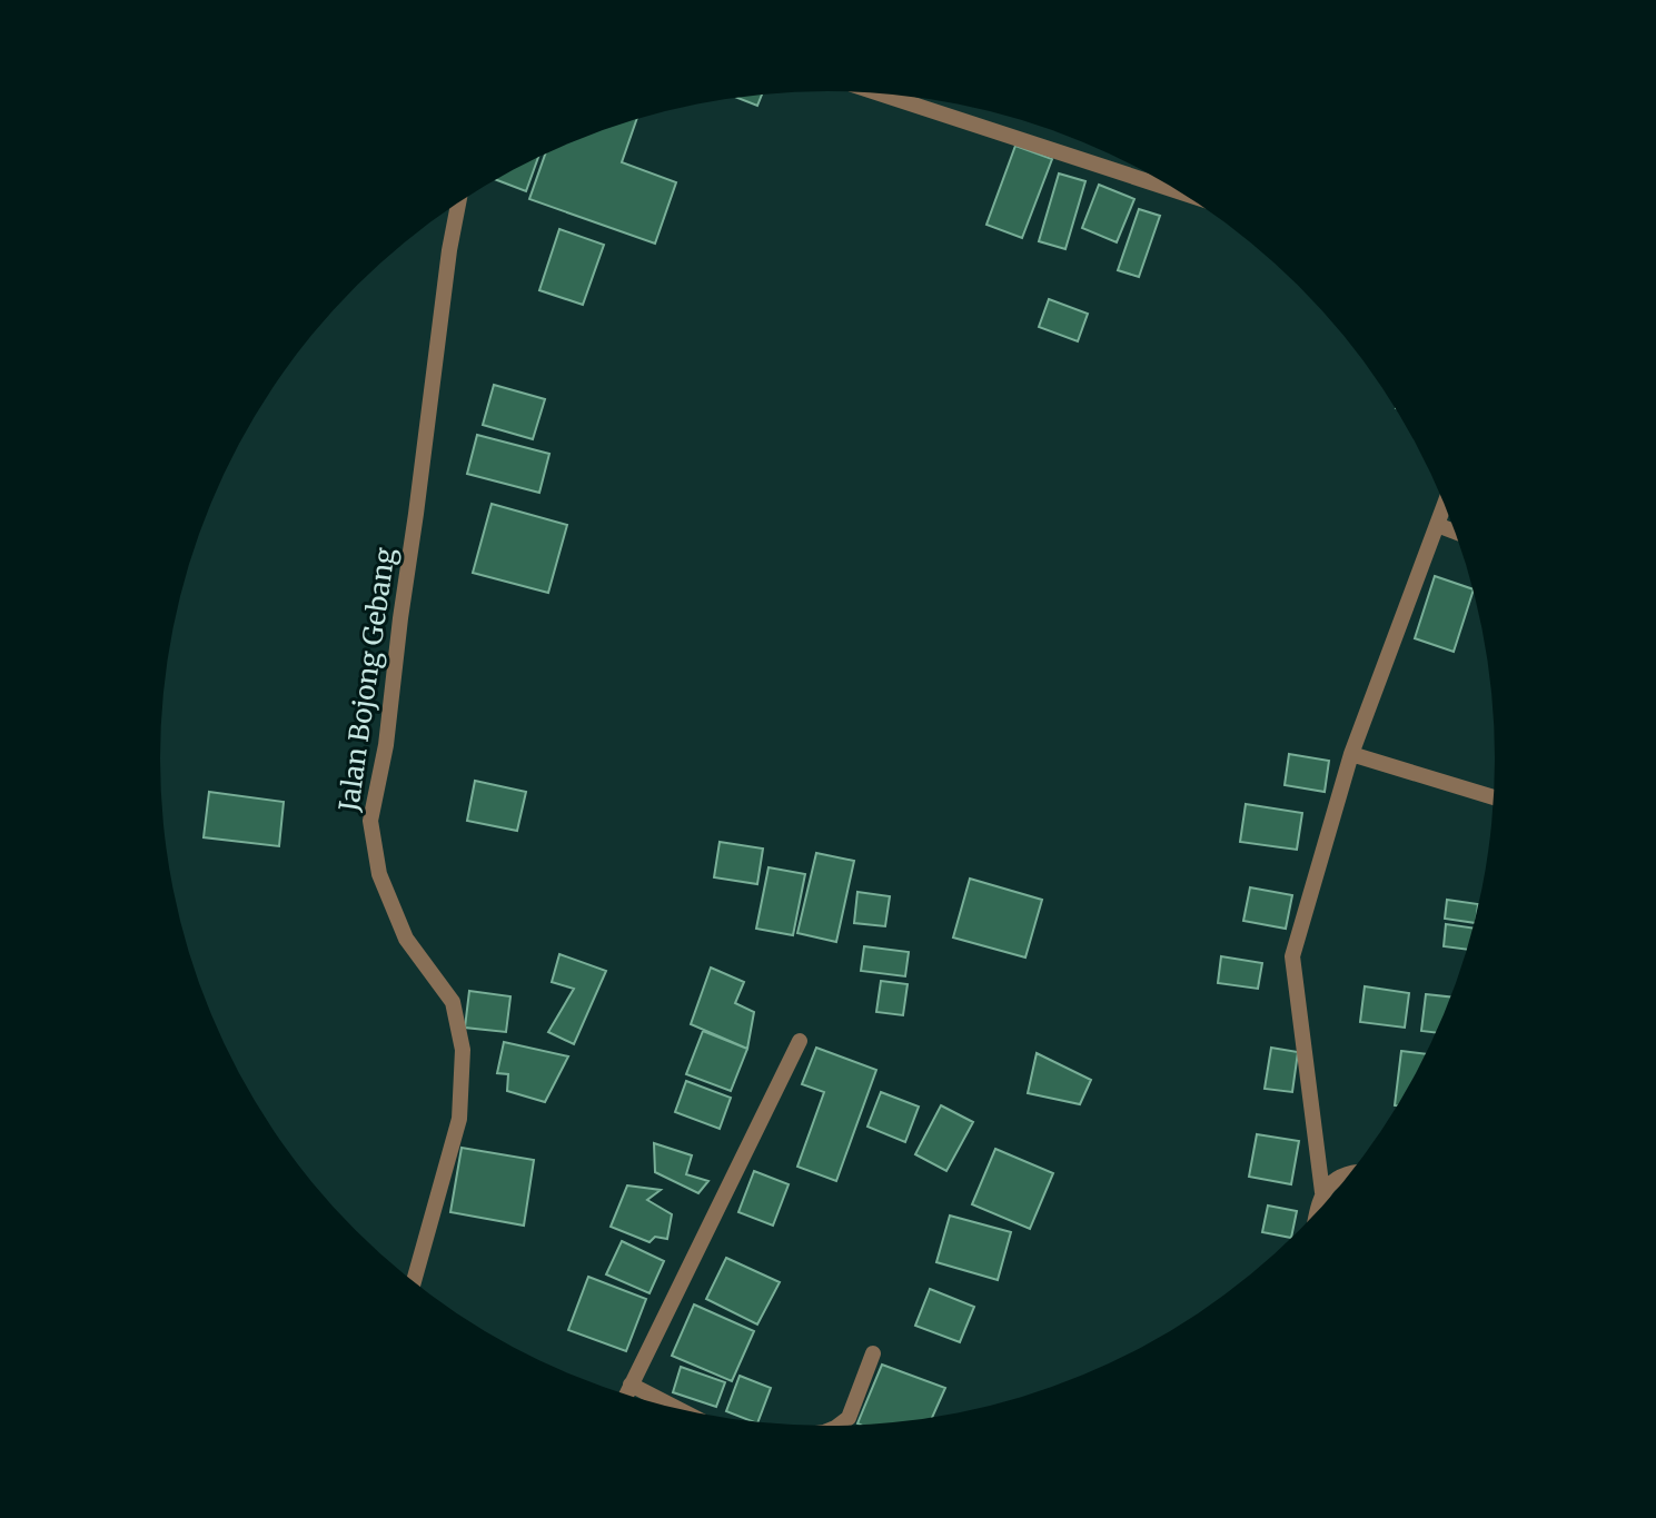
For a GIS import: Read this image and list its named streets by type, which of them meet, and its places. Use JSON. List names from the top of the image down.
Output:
{
  "streets": {
    "street": ["Jalan Bojong Gebang"]
  }
}
